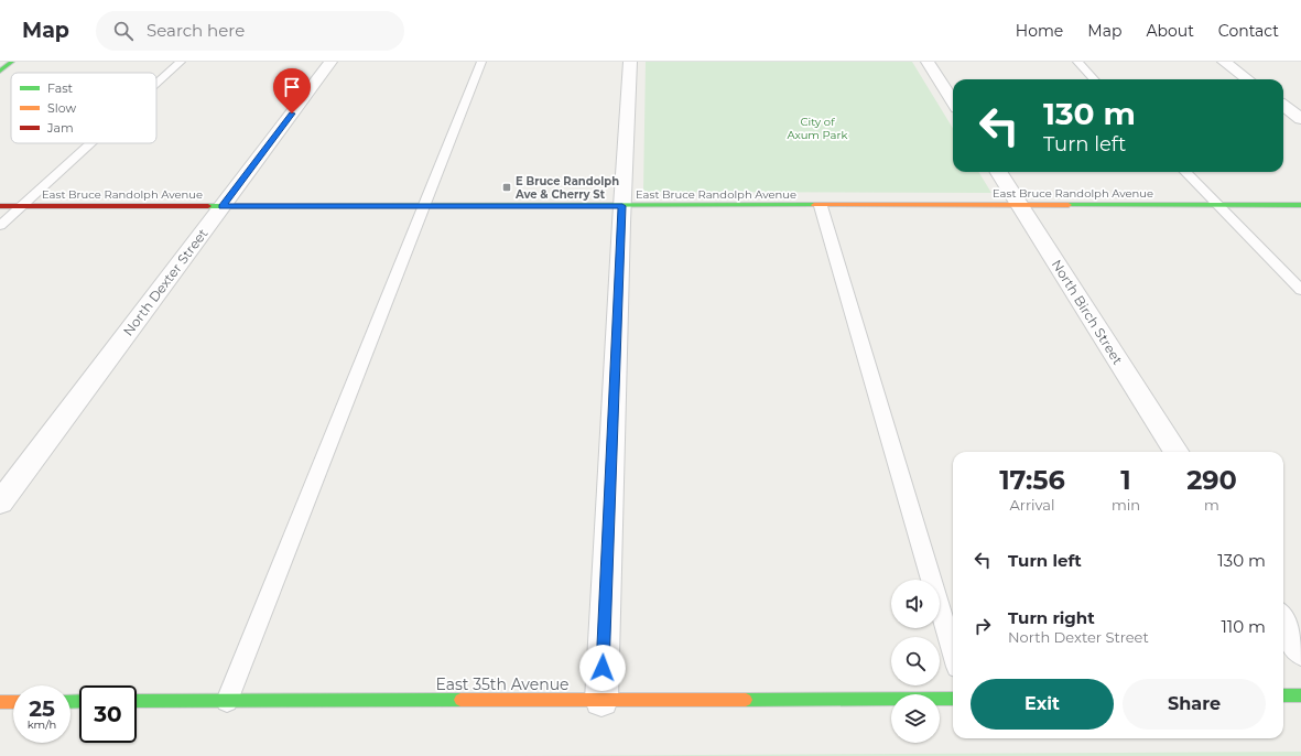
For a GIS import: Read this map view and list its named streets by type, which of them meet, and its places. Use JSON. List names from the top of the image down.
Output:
{
  "streets": {
    "street": [
      "East Bruce Randolph Avenue",
      "North Dexter Street",
      "North Birch Street",
      "East 35th Avenue"
    ]
  },
  "crossings": [
    ["East Bruce Randolph Avenue", "North Dexter Street"],
    ["East Bruce Randolph Avenue", "North Birch Street"]
  ],
  "parks": ["City of Axum Park"],
  "places": {
    "transit": ["E Bruce Randolph Ave & Cherry St"]
  },
  "legend": ["Fast", "Slow", "Jam"],
  "page": {
    "header": "Map",
    "search": "Search here",
    "nav": [
      "Home",
      "Map",
      "About",
      "Contact"
    ],
    "turn": ["130 m", "Turn left"],
    "eta": [
      "17:56",
      "Arrival",
      "1",
      "min",
      "290",
      "m"
    ],
    "list": [
      {
        "name": "Turn left",
        "value": "130 m"
      },
      {
        "name": "Turn right",
        "note": "North Dexter Street",
        "value": "110 m"
      }
    ],
    "buttons": ["Exit", "Share"],
    "speed": "25 km/h",
    "limit": "30"
  }
}
